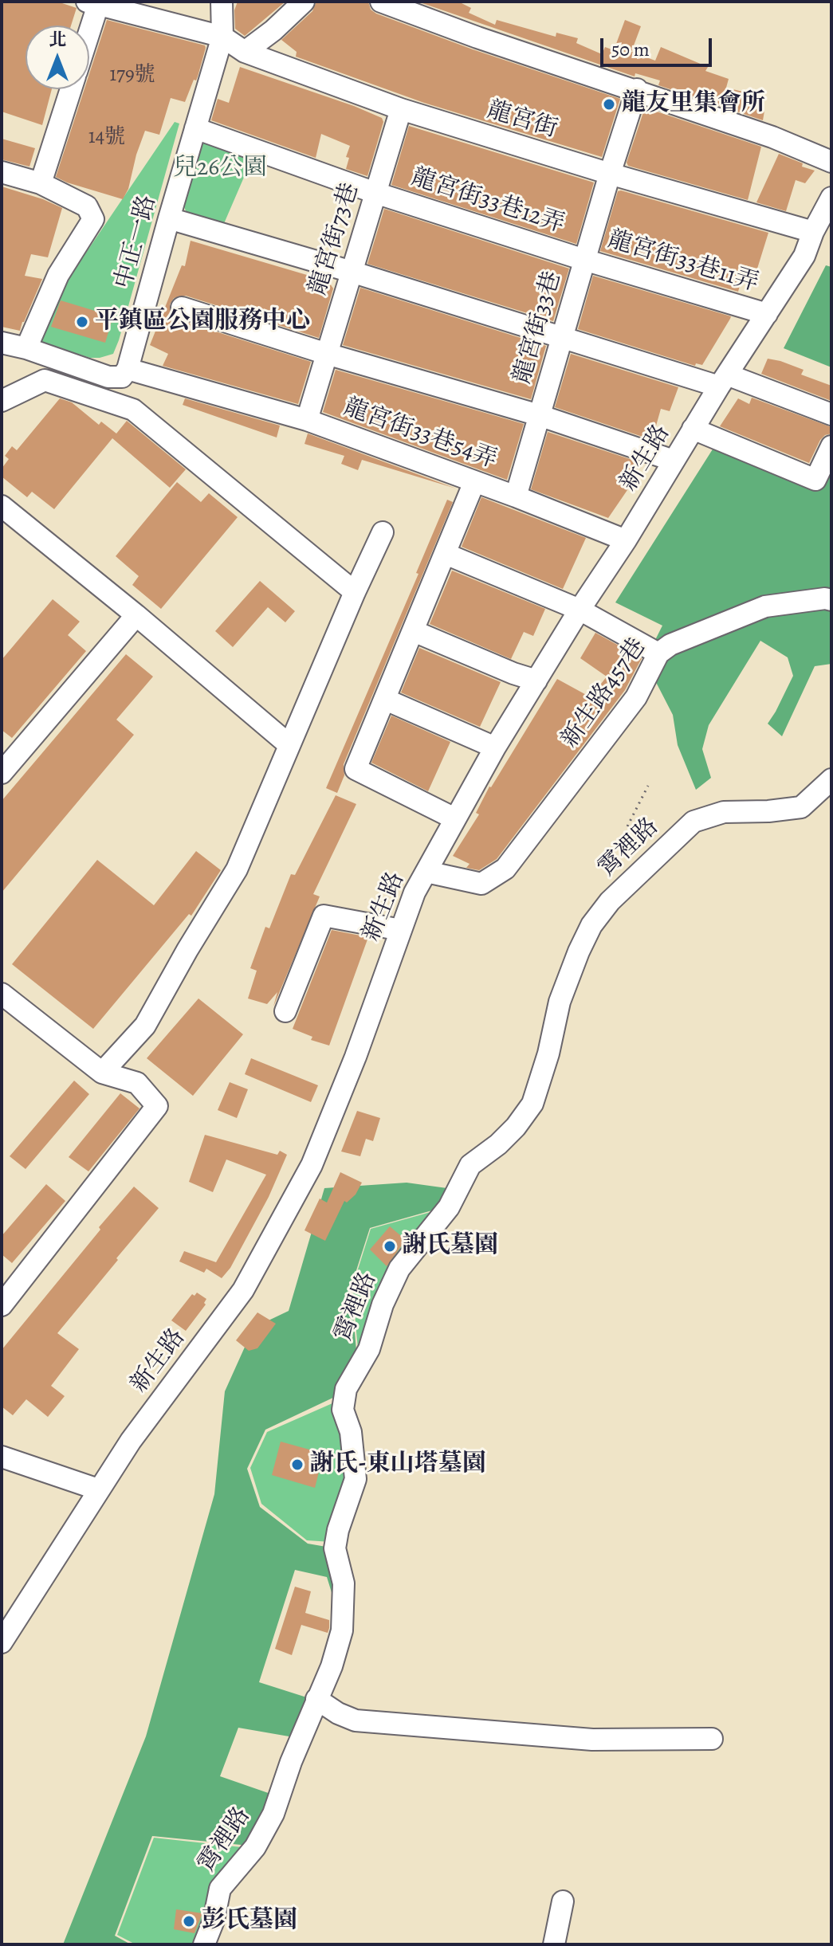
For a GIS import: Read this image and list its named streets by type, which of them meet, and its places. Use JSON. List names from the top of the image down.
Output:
{
  "streets": {
    "street": [
      "龍宮街",
      "龍宮街33巷12弄",
      "龍宮街73巷",
      "中正一路",
      "龍宮街33巷11弄",
      "龍宮街33巷",
      "龍宮街33巷54弄",
      "新生路",
      "新生路457巷",
      "霄裡路"
    ]
  },
  "crossings": [
    ["龍宮街", "龍宮街73巷"],
    ["龍宮街", "中正一路"],
    ["龍宮街", "龍宮街33巷"],
    ["龍宮街", "新生路"],
    ["龍宮街33巷12弄", "龍宮街73巷"],
    ["龍宮街33巷12弄", "中正一路"],
    ["龍宮街33巷12弄", "龍宮街33巷11弄"],
    ["龍宮街33巷12弄", "龍宮街33巷"],
    ["龍宮街73巷", "龍宮街33巷54弄"],
    ["中正一路", "龍宮街33巷54弄"],
    ["龍宮街33巷11弄", "龍宮街33巷"],
    ["龍宮街33巷11弄", "新生路"],
    ["龍宮街33巷", "龍宮街33巷54弄"],
    ["龍宮街33巷54弄", "新生路"],
    ["新生路", "新生路457巷"]
  ],
  "parks": ["兒26公園"],
  "places": [
    "龍友里集會所",
    "平鎮區公園服務中心",
    "謝氏墓園",
    "謝氏-東山塔墓園",
    "彭氏墓園"
  ],
  "house_numbers": ["179號", "14號"],
  "scale_bar": "50 m",
  "north": "top"
}
